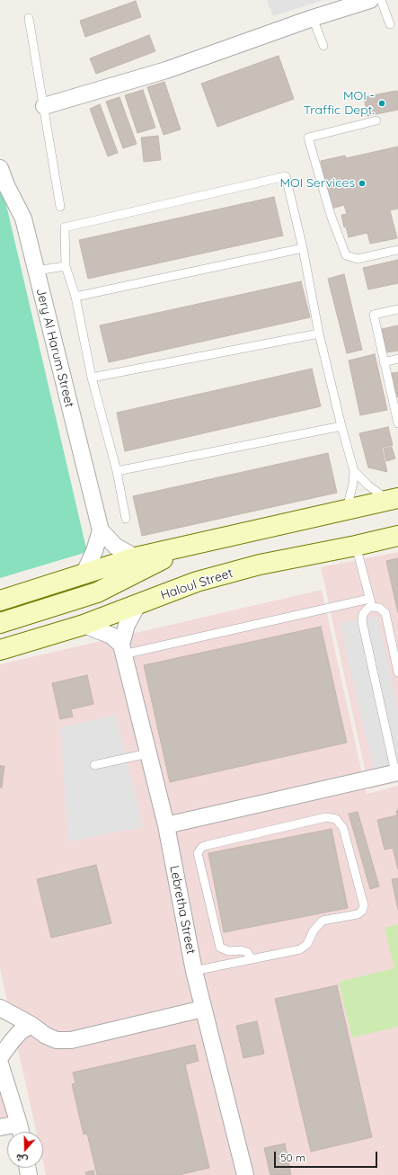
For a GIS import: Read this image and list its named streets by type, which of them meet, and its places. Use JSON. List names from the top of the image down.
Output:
{
  "streets": {
    "main road": ["Haloul Street"],
    "street": ["Jery Al Harum Street", "Lebretha Street"]
  },
  "places": ["MOI - Traffic Dept.", "MOI Services"],
  "scale_bar": "50 m",
  "north": "bottom"
}
